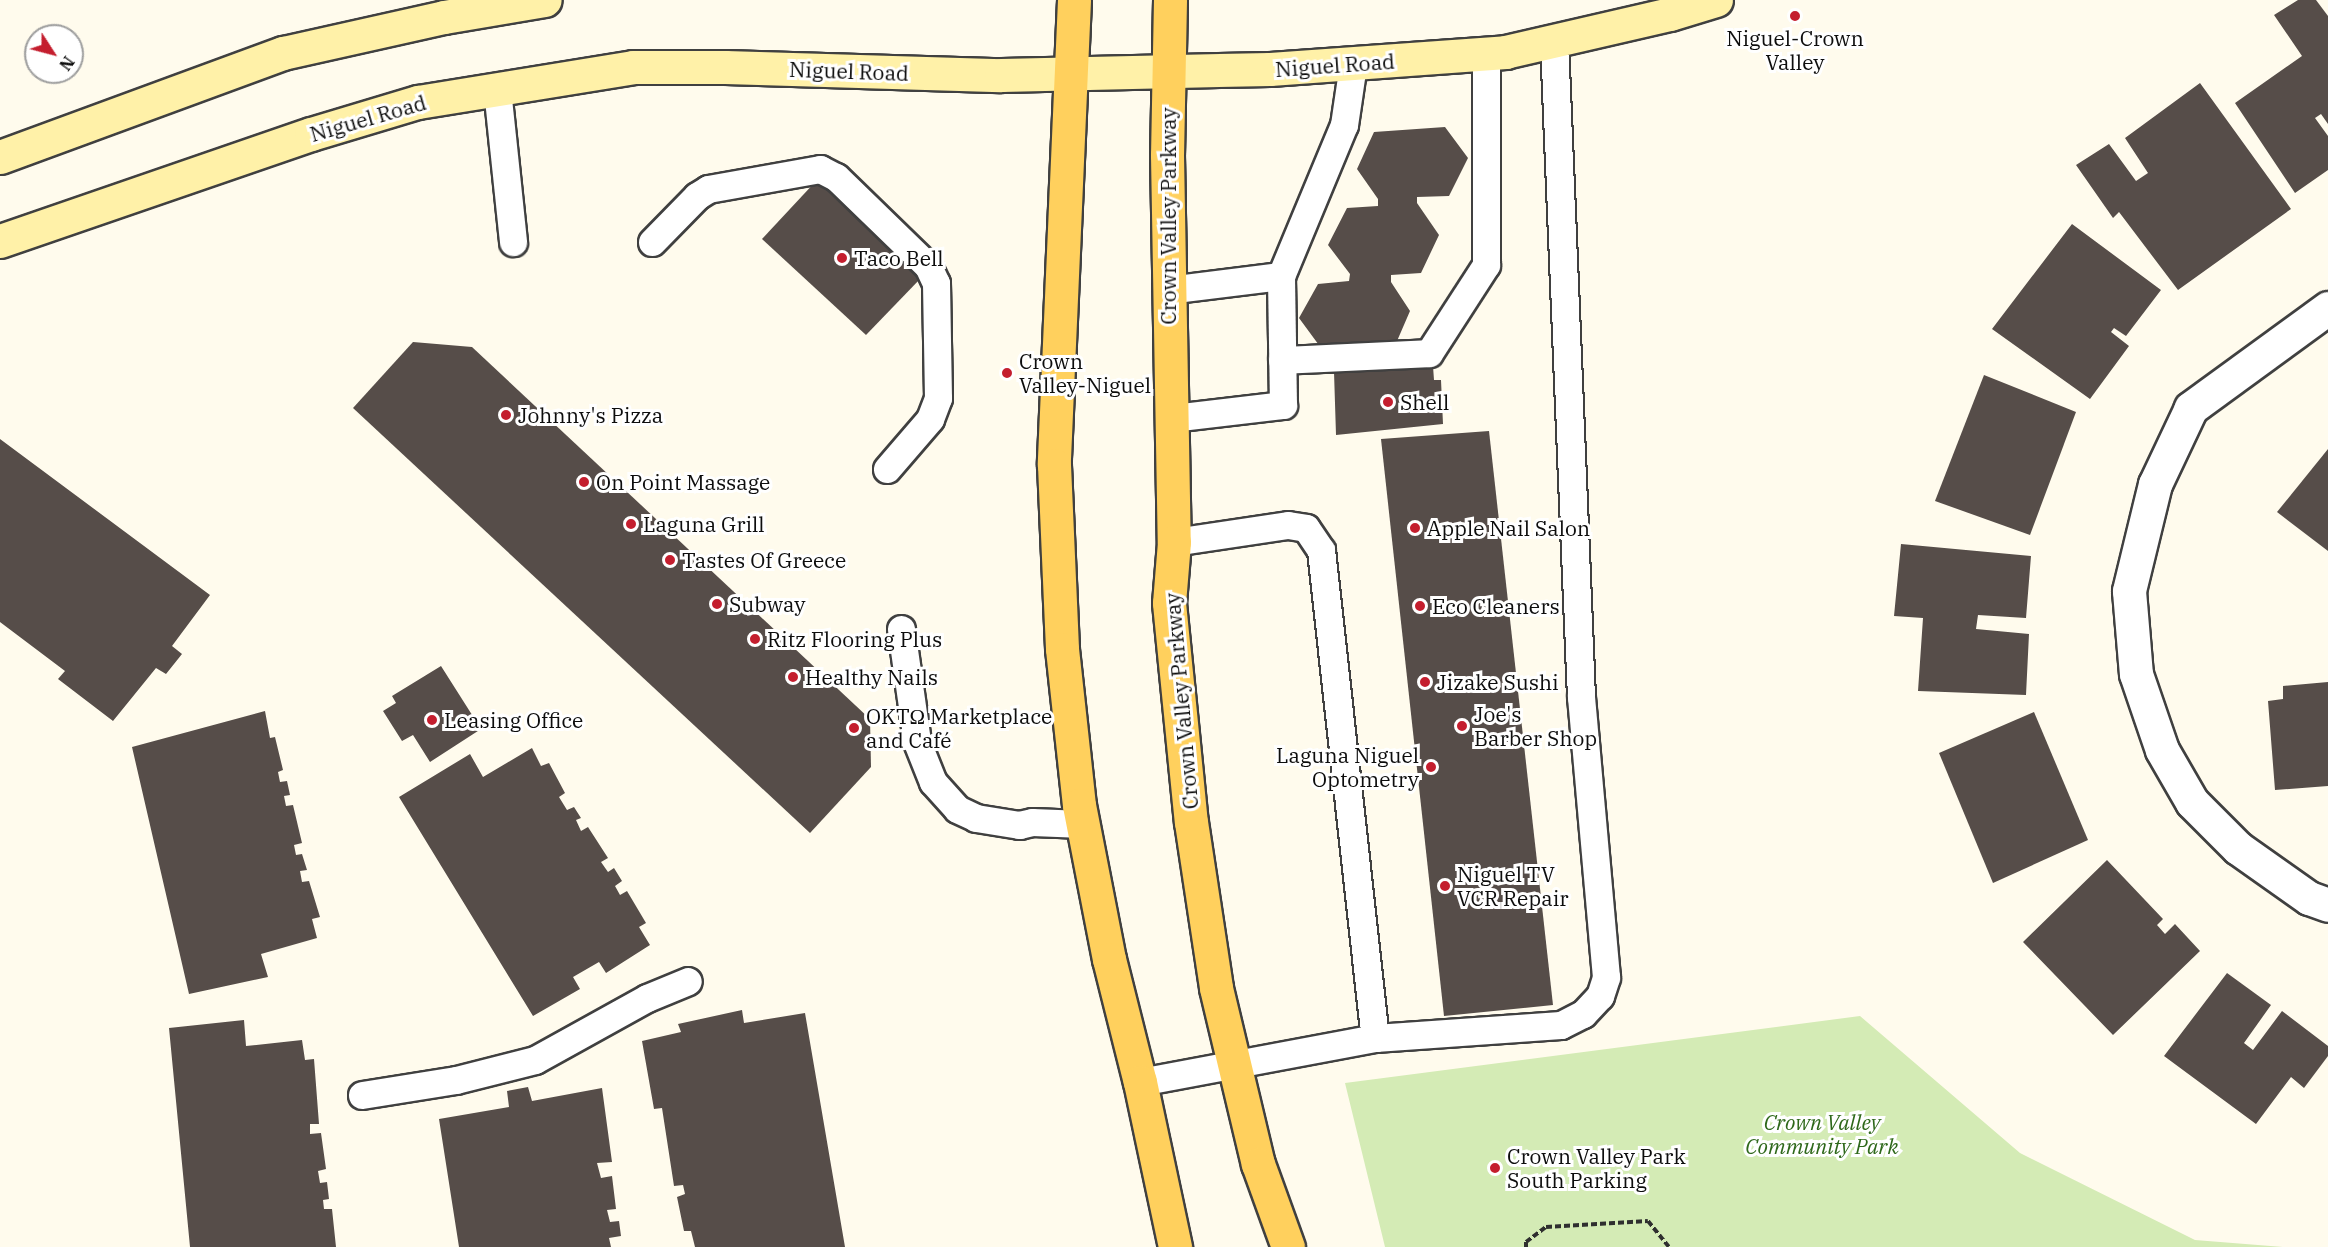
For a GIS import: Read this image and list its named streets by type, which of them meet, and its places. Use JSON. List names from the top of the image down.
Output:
{
  "streets": {
    "main road": ["Niguel Road", "Crown Valley Parkway"]
  },
  "crossings": [
    ["Niguel Road", "Crown Valley Parkway"]
  ],
  "parks": ["Crown Valley Community Park"],
  "places": [
    "Niguel-Crown Valley",
    "Taco Bell",
    "Crown Valley-Niguel",
    "Shell",
    "Johnny's Pizza",
    "On Point Massage",
    "Laguna Grill",
    "Apple Nail Salon",
    "Tastes Of Greece",
    "Subway",
    "Eco Cleaners",
    "Ritz Flooring Plus",
    "Healthy Nails",
    "Jizake Sushi",
    "Leasing Office",
    "Joe's Barber Shop",
    "OKTΩ Marketplace and Café",
    "Laguna Niguel Optometry",
    "Niguel TV VCR Repair",
    "Crown Valley Park South Parking"
  ],
  "north": "bottom right"
}
